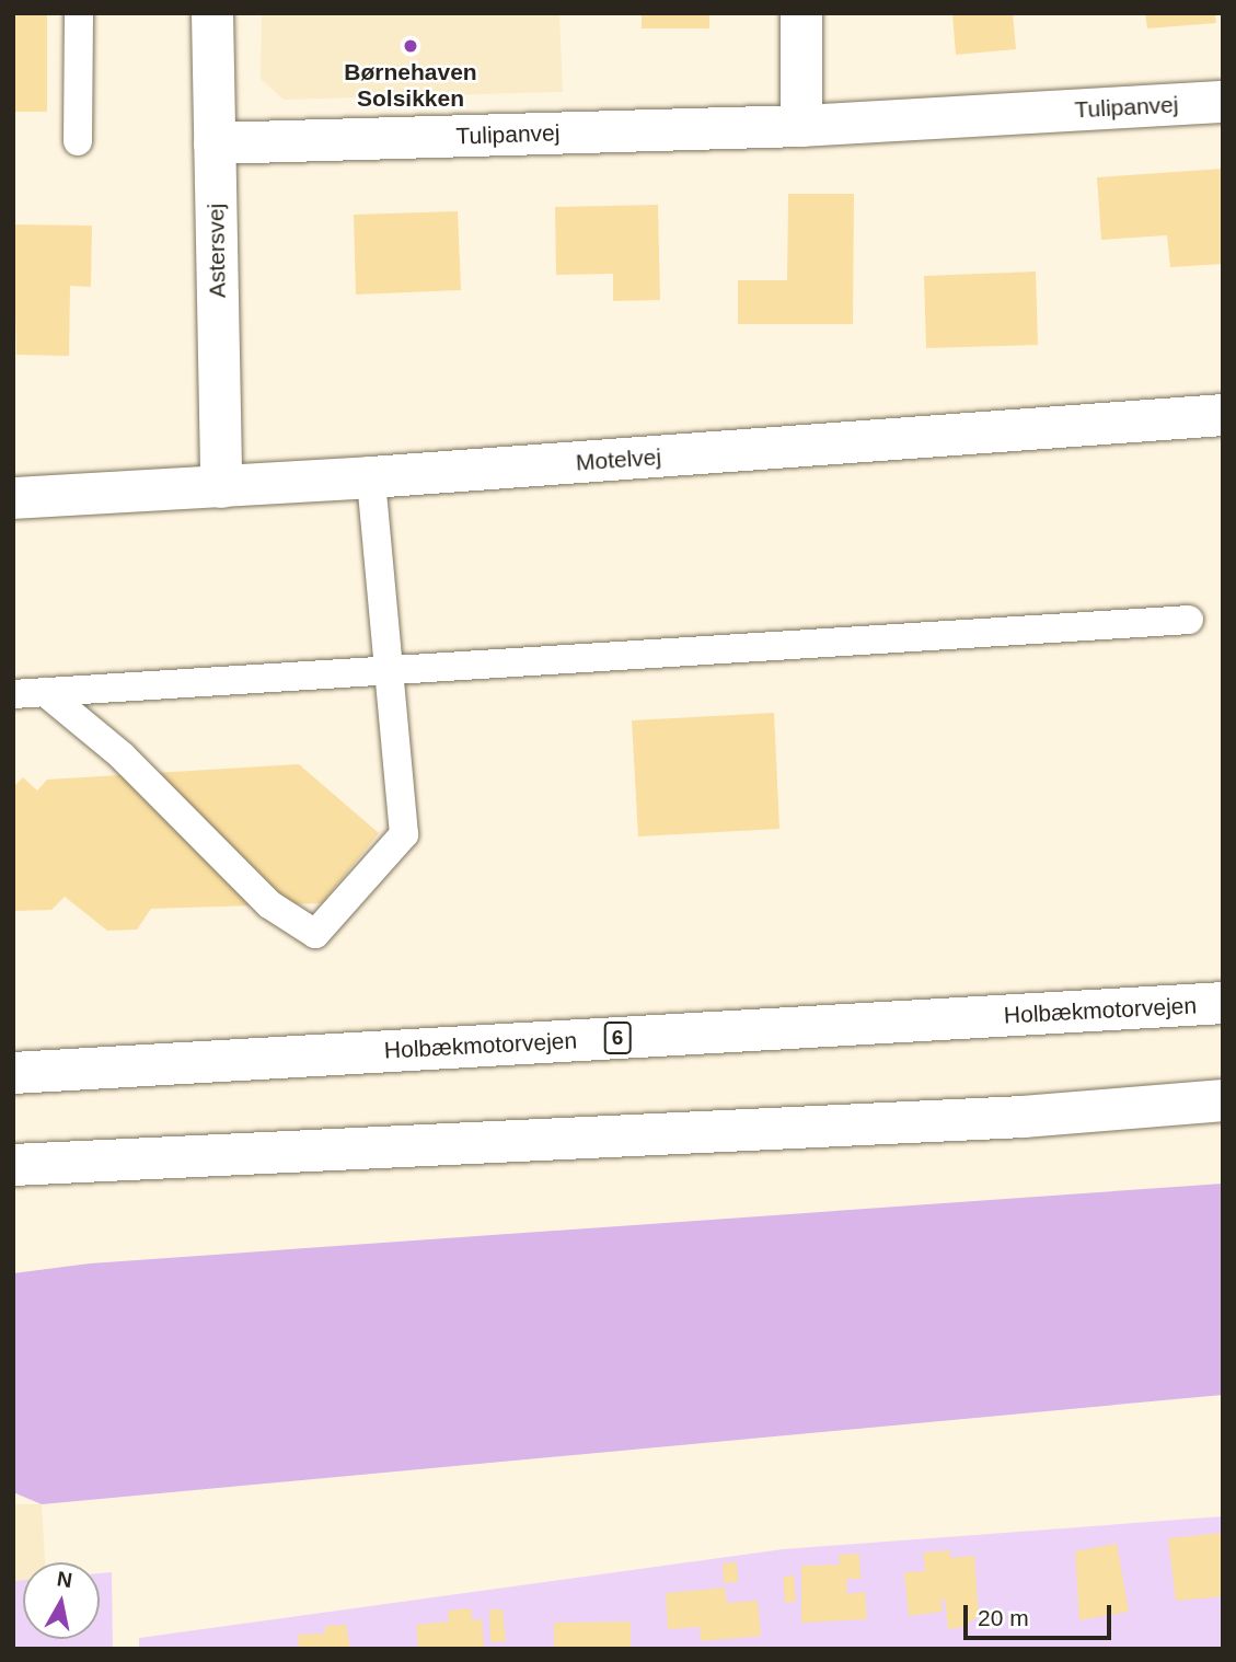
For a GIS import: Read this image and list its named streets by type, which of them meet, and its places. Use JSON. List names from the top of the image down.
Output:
{
  "streets": {
    "main road": [
      "Tulipanvej",
      "Astersvej",
      "Motelvej",
      "Holbækmotorvejen",
      "6"
    ]
  },
  "crossings": [
    ["Tulipanvej", "Astersvej"],
    ["Astersvej", "Motelvej"]
  ],
  "places": ["Børnehaven Solsikken"],
  "scale_bar": "20 m",
  "north": "top"
}
